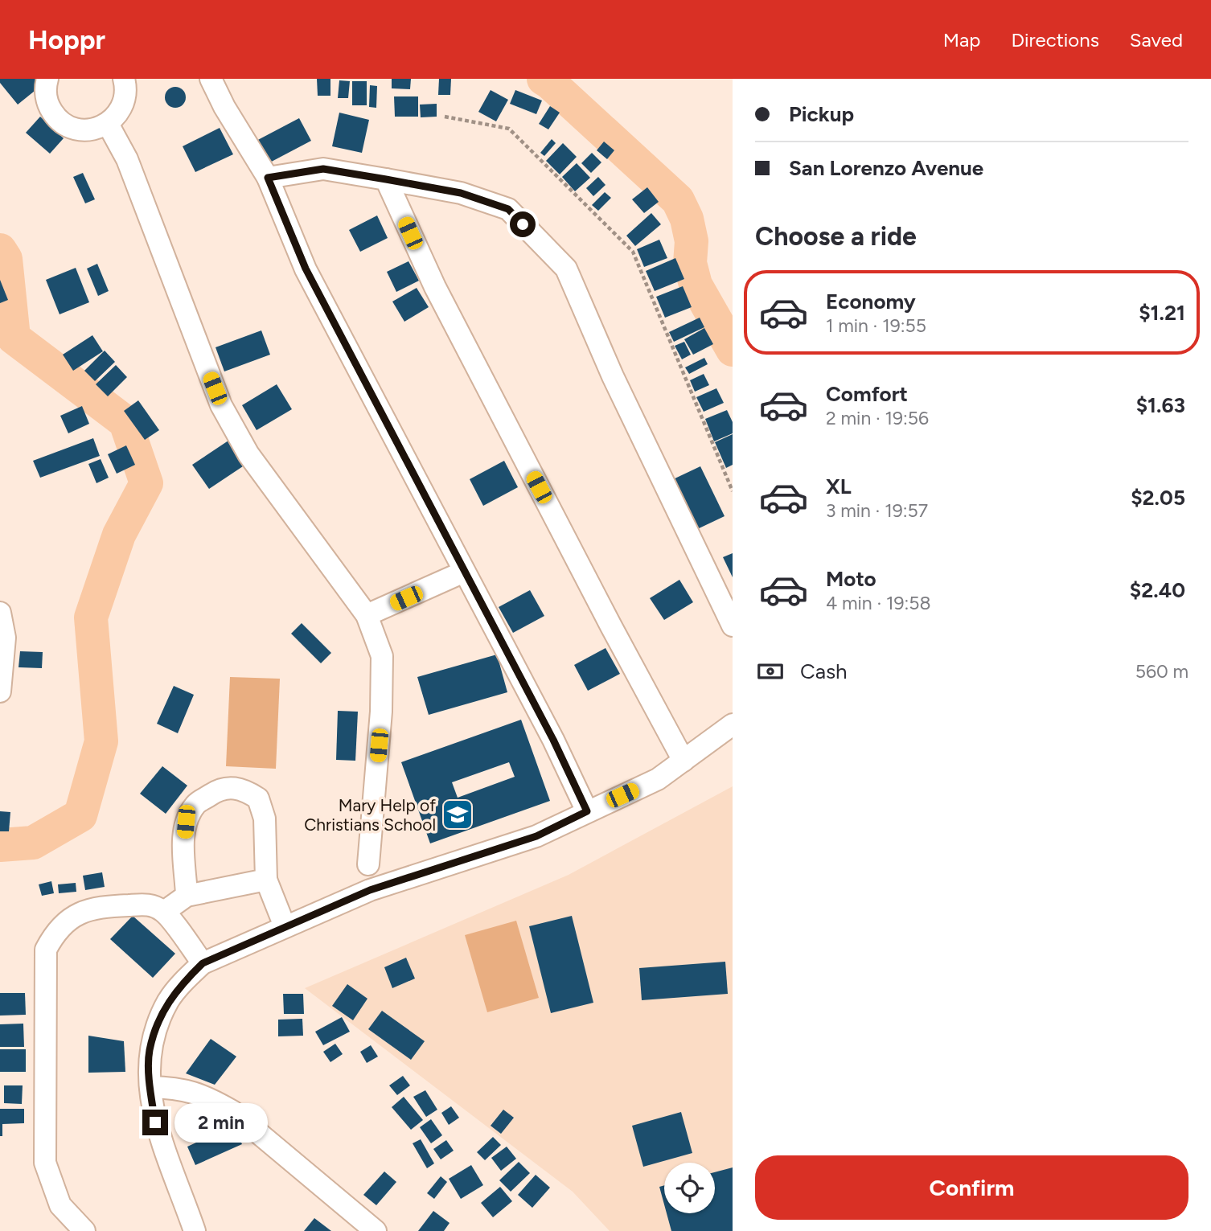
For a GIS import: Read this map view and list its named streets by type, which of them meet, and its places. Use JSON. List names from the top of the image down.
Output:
{
  "places": {
    "school or university": ["Mary Help of Christians School"]
  },
  "page": {
    "header": "Hoppr",
    "nav": ["Map", "Directions", "Saved"],
    "banner": ["Pickup", "San Lorenzo Avenue"],
    "heading": "Choose a ride",
    "list": [
      {
        "name": "Economy",
        "note": "1 min · 19:55",
        "value": "$1.21"
      },
      {
        "name": "Comfort",
        "note": "2 min · 19:56",
        "value": "$1.63"
      },
      {
        "name": "XL",
        "note": "3 min · 19:57",
        "value": "$2.05"
      },
      {
        "name": "Moto",
        "note": "4 min · 19:58",
        "value": "$2.40"
      }
    ],
    "pay": ["Cash", "560 m"],
    "bubble": "2 min",
    "buttons": "Confirm"
  }
}
